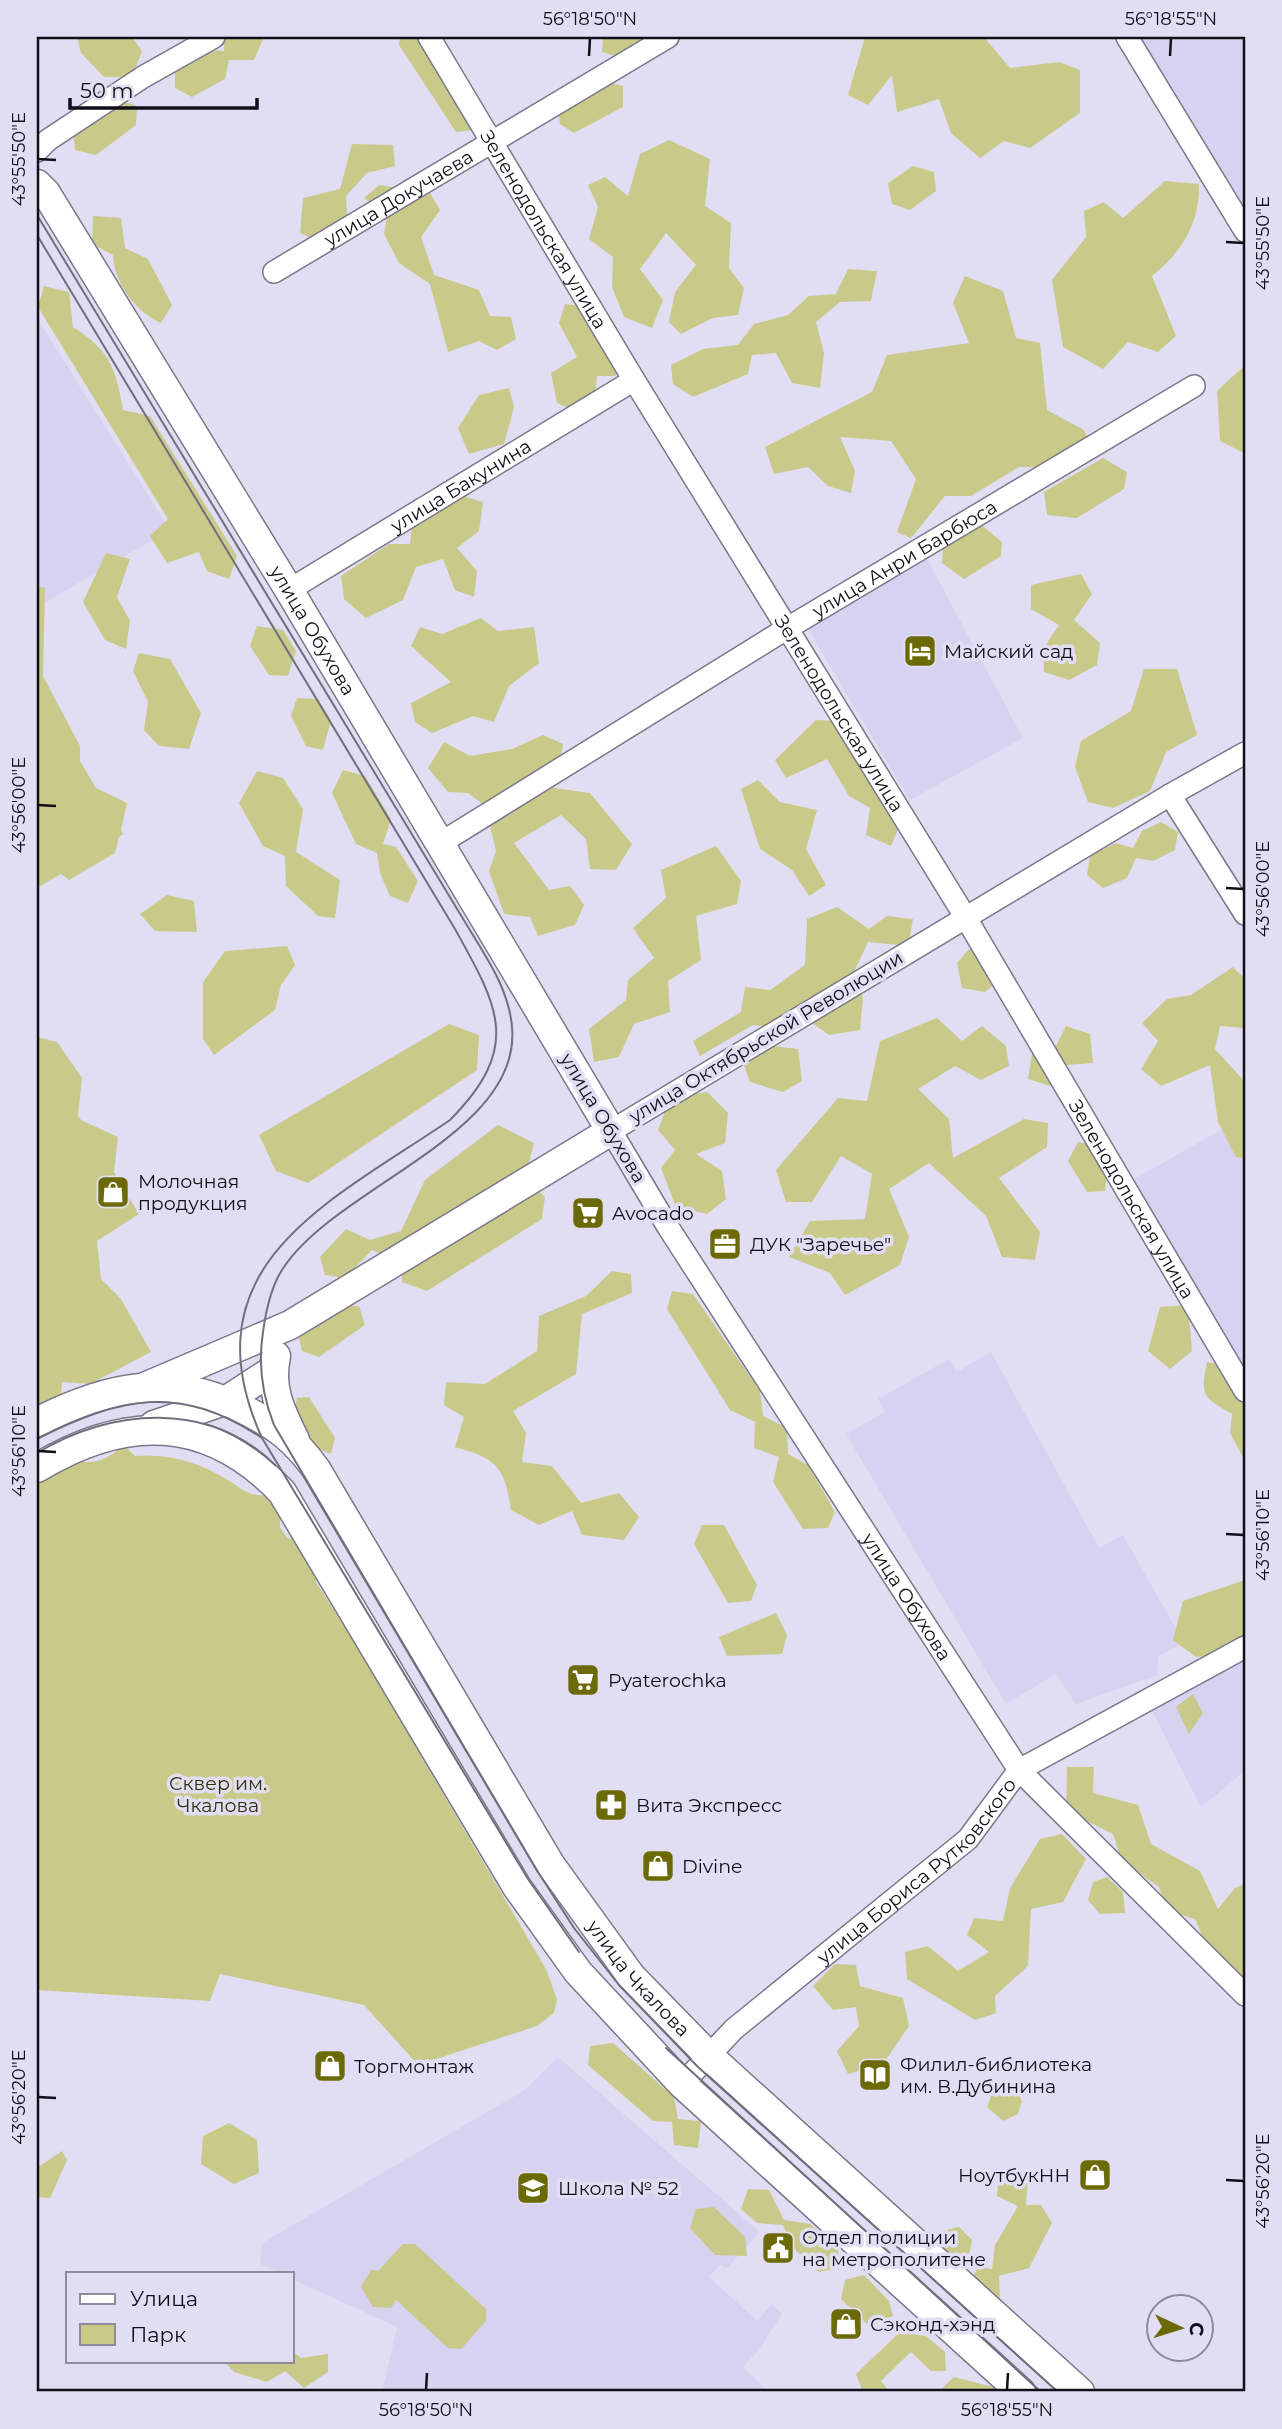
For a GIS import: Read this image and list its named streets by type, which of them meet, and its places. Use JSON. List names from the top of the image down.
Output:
{
  "streets": {
    "main road": ["улица Обухова", "улица Октябрьской Революции", "улица Чкалова"],
    "street": [
      "улица Докучаева",
      "Зеленодольская улица",
      "улица Бакунина",
      "улица Анри Барбюса",
      "улица Бориса Рутковского"
    ]
  },
  "crossings": [
    ["улица Докучаева", "Зеленодольская улица"],
    ["Зеленодольская улица", "улица Бакунина"],
    ["Зеленодольская улица", "улица Анри Барбюса"],
    ["Зеленодольская улица", "улица Октябрьской Революции"],
    ["улица Бакунина", "улица Обухова"],
    ["улица Анри Барбюса", "улица Обухова"],
    ["улица Обухова", "улица Октябрьской Революции"],
    ["улица Обухова", "улица Бориса Рутковского"],
    ["улица Бориса Рутковского", "улица Чкалова"]
  ],
  "parks": ["Сквер им. Чкалова"],
  "places": {
    "hotel": ["Майский сад"],
    "shop": [
      "Молочная продукция",
      "Divine",
      "Торгмонтаж",
      "НоутбукНН",
      "Сэконд-хэнд"
    ],
    "supermarket": ["Avocado", "Pyaterochka"],
    "office": ["ДУК \"Заречье\""],
    "pharmacy": ["Вита Экспресс"],
    "library": ["Филил-библиотека им. В.Дубинина"],
    "school or university": ["Школа № 52"],
    "public building": ["Отдел полиции на метрополитене"]
  },
  "legend": ["Улица", "Парк"],
  "scale_bar": "50 m",
  "north": "right",
  "coordinates": [
    "56°18'50\"N",
    "56°18'55\"N",
    "43°55'50\"E",
    "43°56'00\"E",
    "43°56'10\"E",
    "43°56'20\"E"
  ]
}
